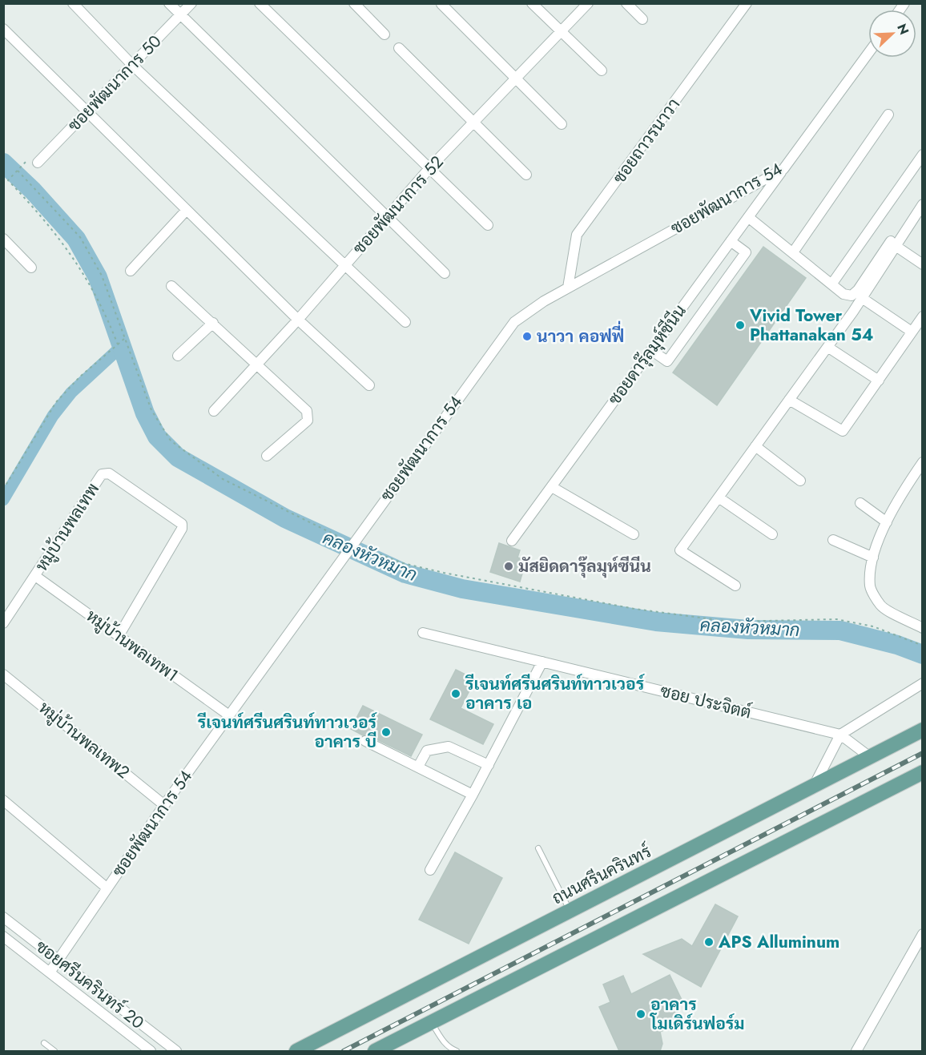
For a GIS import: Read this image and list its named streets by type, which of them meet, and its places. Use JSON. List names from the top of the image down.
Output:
{
  "streets": {
    "main road": ["ถนนศรีนครินทร์"],
    "street": [
      "ซอยพัฒนาการ 50",
      "ซอยถาวรนาวา",
      "ซอยพัฒนาการ 54",
      "ซอยพัฒนาการ 52",
      "ซอยดารุ๊ลมุห์ซีนีน",
      "หมู่บ้านพลเทพ",
      "หมู่บ้านพลเทพ1",
      "ซอย ประจิตต์",
      "หมู่บ้านพลเทพ2",
      "ซอยศรีนครินทร์ 20"
    ]
  },
  "crossings": [
    ["ซอยถาวรนาวา", "ซอยพัฒนาการ 54"],
    ["ซอยพัฒนาการ 54", "ซอยดารุ๊ลมุห์ซีนีน"],
    ["ซอยพัฒนาการ 54", "หมู่บ้านพลเทพ1"],
    ["ซอยพัฒนาการ 54", "หมู่บ้านพลเทพ2"],
    ["ซอยพัฒนาการ 54", "ซอยศรีนครินทร์ 20"],
    ["หมู่บ้านพลเทพ", "หมู่บ้านพลเทพ1"],
    ["ซอย ประจิตต์", "ถนนศรีนครินทร์"]
  ],
  "water": ["คลองหัวหมาก"],
  "places": [
    "Vivid Tower Phattanakan 54",
    "นาวา คอฟฟี่",
    "มัสยิดดารุ๊ลมุห์ซีนีน",
    "รีเจนท์ศรีนศรินท์ทาวเวอร์ อาคาร เอ",
    "รีเจนท์ศรีนศรินท์ทาวเวอร์ อาคาร บี",
    "APS Alluminum",
    "อาคาร โมเดิร์นฟอร์ม"
  ],
  "north": "top right"
}
